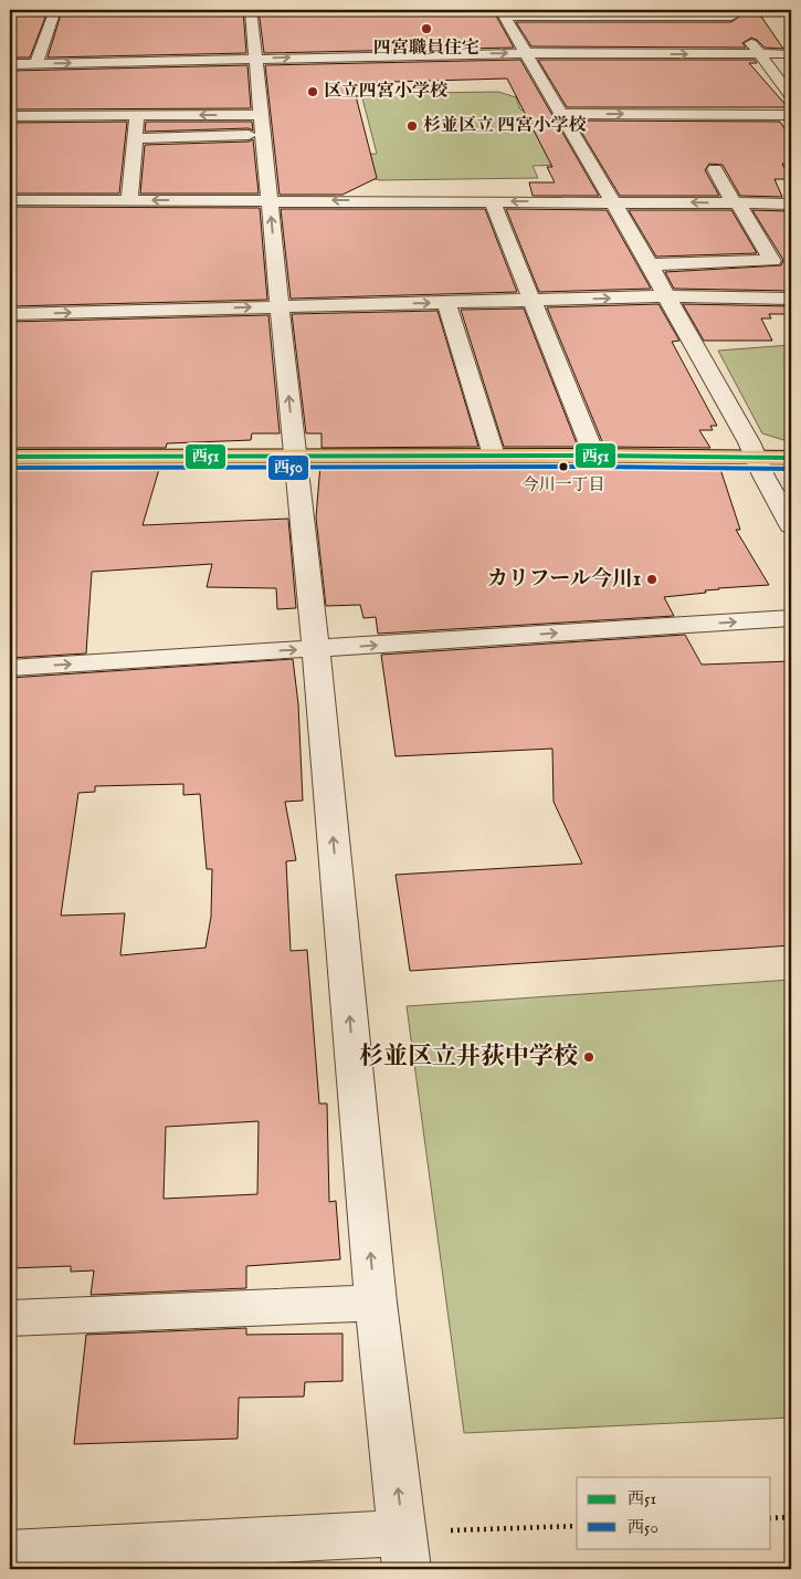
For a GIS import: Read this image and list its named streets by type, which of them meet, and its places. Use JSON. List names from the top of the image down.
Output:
{
  "places": [
    "四宮職員住宅",
    "区立四宮小学校",
    "杉並区立 四宮小学校",
    "今川一丁目",
    "カリフール今川1",
    "杉並区立井荻中学校"
  ],
  "lines": ["transit line 西51", "transit line 西50"],
  "legend": ["西51", "西50"]
}
